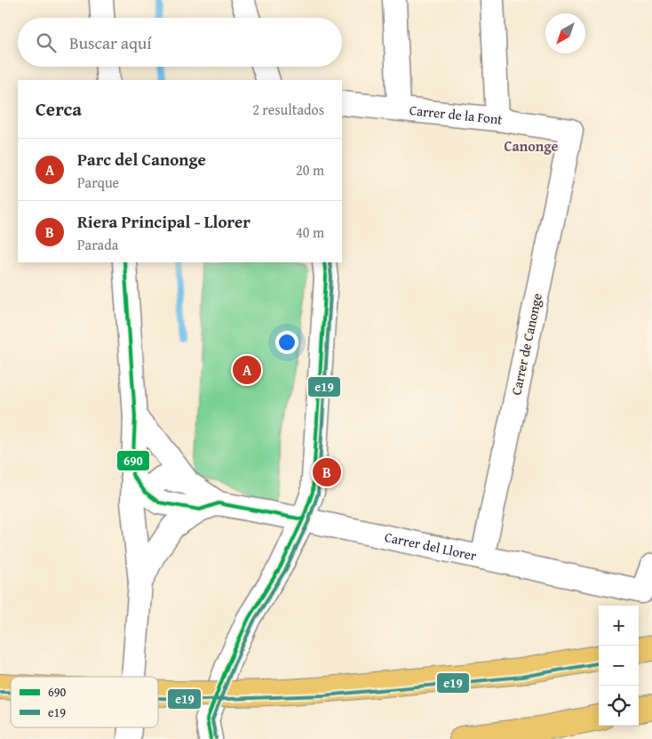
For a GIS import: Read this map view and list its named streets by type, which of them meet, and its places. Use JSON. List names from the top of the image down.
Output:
{
  "streets": {
    "street": ["Carrer de la Font", "Carrer de Canonge", "Carrer del Llorer"]
  },
  "crossings": [
    ["Carrer de la Font", "Carrer de Canonge"],
    ["Carrer de Canonge", "Carrer del Llorer"]
  ],
  "districts": ["Canonge"],
  "lines": ["transit line 690", "transit line e19"],
  "legend": ["690", "e19"],
  "north": "bottom left",
  "page": {
    "search": "Buscar aquí",
    "heading": ["Cerca", "2 resultados"],
    "list": [
      {
        "mark": "A",
        "name": "Parc del Canonge",
        "note": "Parque",
        "value": "20 m"
      },
      {
        "mark": "B",
        "name": "Riera Principal - Llorer",
        "note": "Parada",
        "value": "40 m"
      }
    ],
    "pins": ["A", "B"],
    "map_buttons": ["+", "−"]
  }
}
